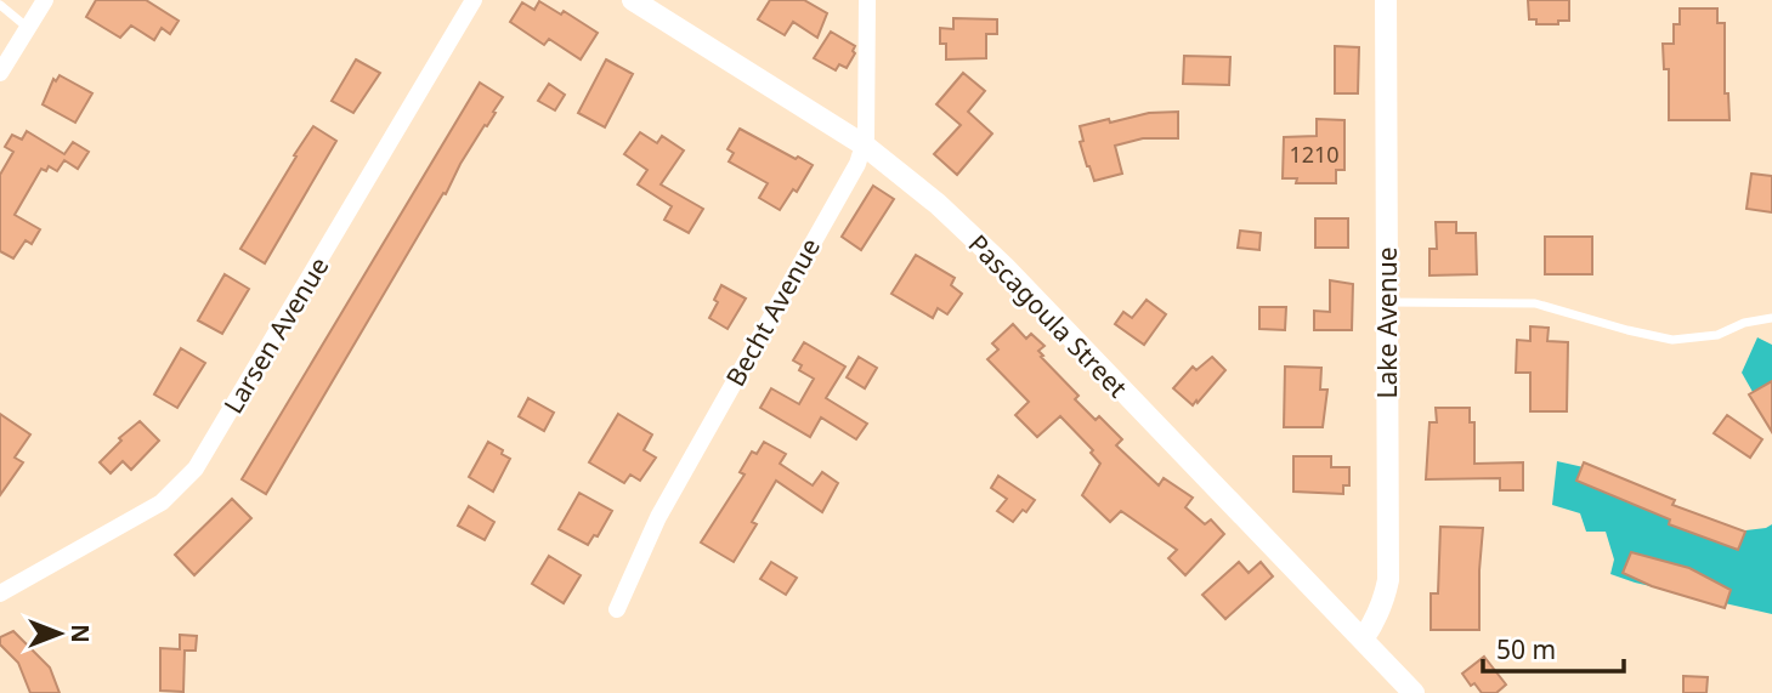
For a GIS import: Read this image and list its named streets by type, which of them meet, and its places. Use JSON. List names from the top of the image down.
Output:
{
  "streets": {
    "street": [
      "Becht Avenue",
      "Pascagoula Street",
      "Lake Avenue",
      "Larsen Avenue"
    ]
  },
  "crossings": [
    ["Becht Avenue", "Pascagoula Street"],
    ["Pascagoula Street", "Lake Avenue"]
  ],
  "house_numbers": ["1210"],
  "scale_bar": "50 m",
  "north": "right"
}
